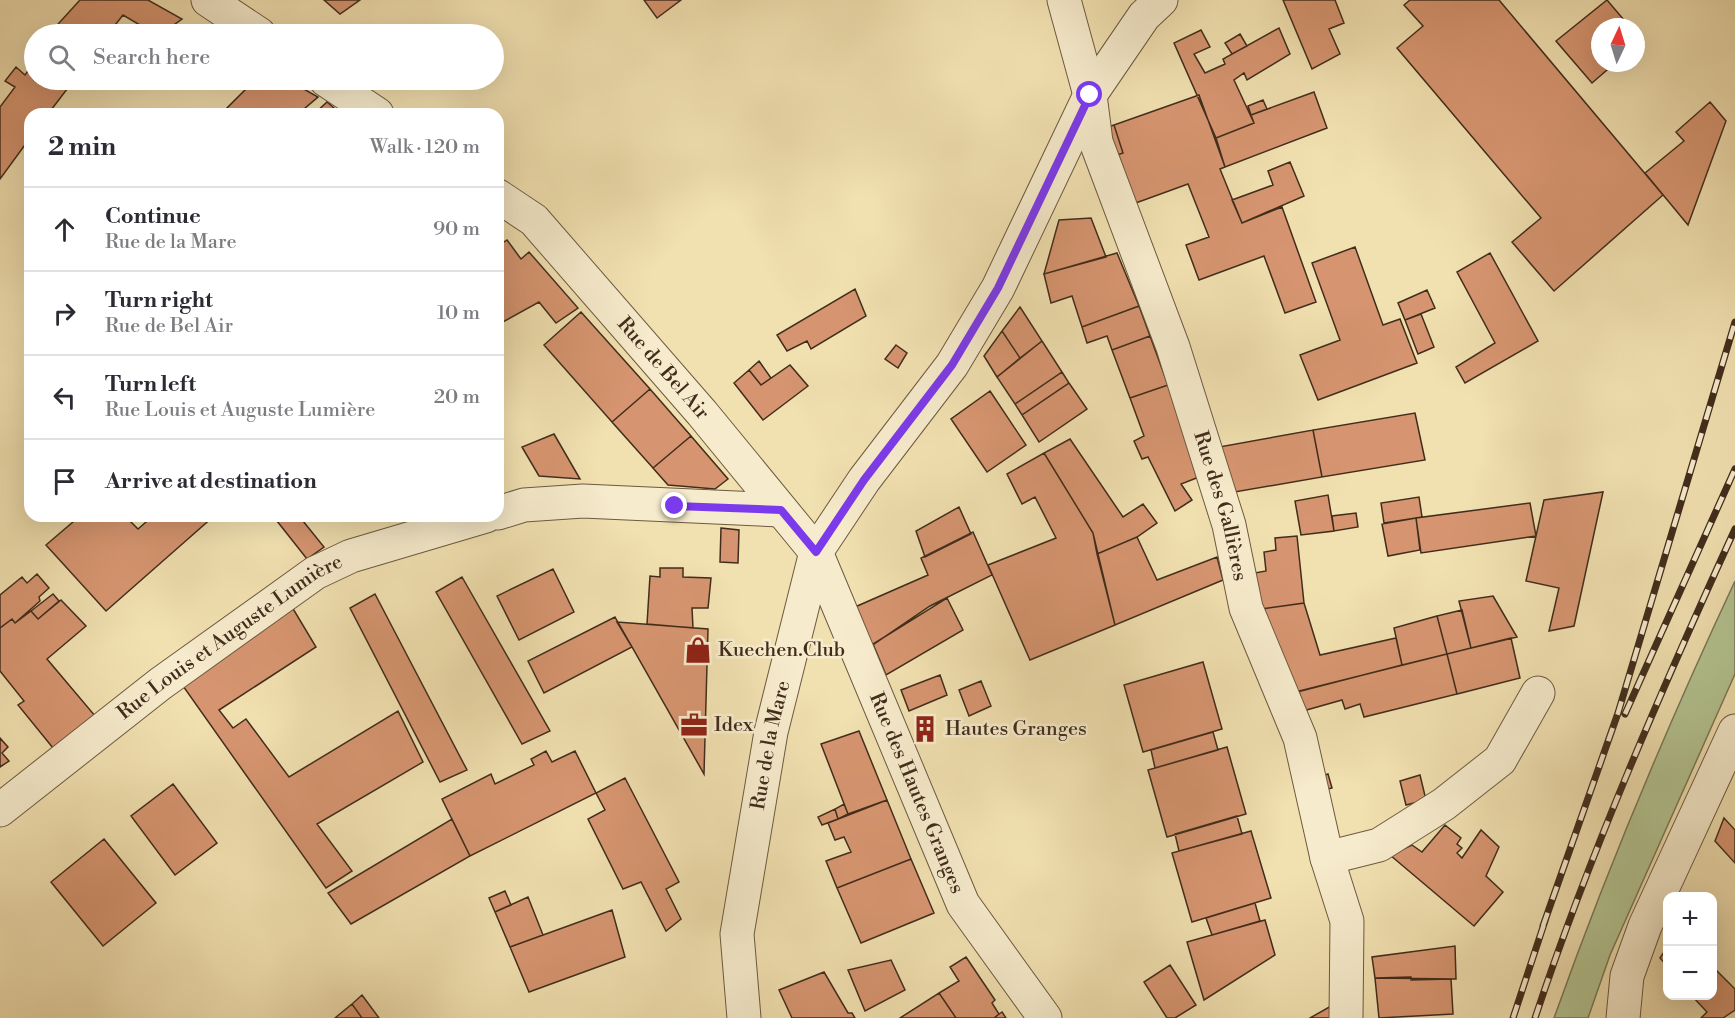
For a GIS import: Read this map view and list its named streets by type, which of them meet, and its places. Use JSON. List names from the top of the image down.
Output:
{
  "streets": {
    "street": [
      "Rue de Bel Air",
      "Rue des Gallières",
      "Rue Louis et Auguste Lumière",
      "Rue de la Mare",
      "Rue des Hautes Granges"
    ]
  },
  "crossings": [
    ["Rue de Bel Air", "Rue de la Mare"],
    ["Rue de Bel Air", "Rue des Hautes Granges"],
    ["Rue des Gallières", "Rue de la Mare"],
    ["Rue de la Mare", "Rue des Hautes Granges"]
  ],
  "places": {
    "shop": ["Kuechen.Club"],
    "office": ["Idex"],
    "building": ["Hautes Granges"]
  },
  "north": "top",
  "page": {
    "search": "Search here",
    "heading": ["2 min", "Walk · 120 m"],
    "list": [
      ["Continue", "Rue de la Mare", "90 m"],
      ["Turn right", "Rue de Bel Air", "10 m"],
      ["Turn left", "Rue Louis et Auguste Lumière", "20 m"],
      "Arrive at destination"
    ],
    "map_buttons": ["+", "−"]
  }
}
